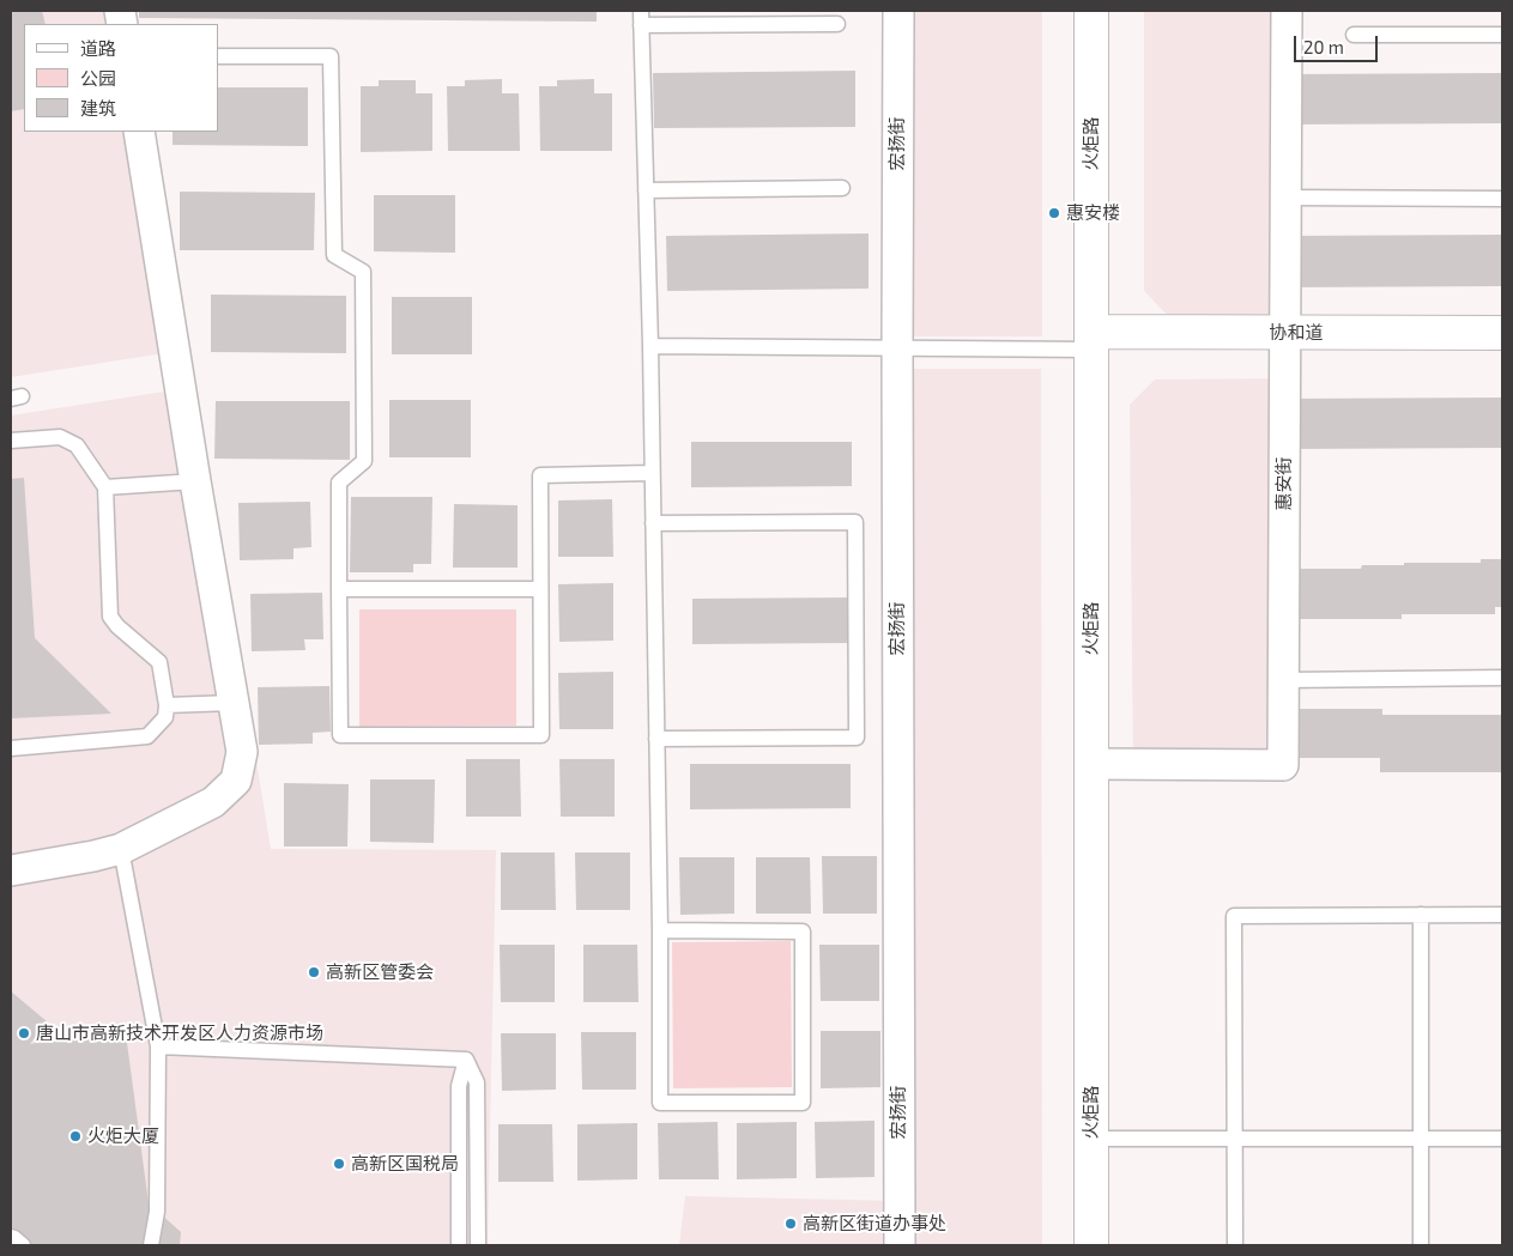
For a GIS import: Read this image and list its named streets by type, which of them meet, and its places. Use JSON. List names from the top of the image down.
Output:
{
  "streets": {
    "street": [
      "宏扬街",
      "火炬路",
      "协和道",
      "惠安街"
    ]
  },
  "crossings": [
    ["火炬路", "协和道"],
    ["火炬路", "惠安街"],
    ["协和道", "惠安街"]
  ],
  "places": [
    "惠安楼",
    "高新区管委会",
    "唐山市高新技术开发区人力资源市场",
    "火炬大厦",
    "高新区国税局",
    "高新区街道办事处"
  ],
  "legend": ["道路", "公园", "建筑"],
  "scale_bar": "20 m"
}
